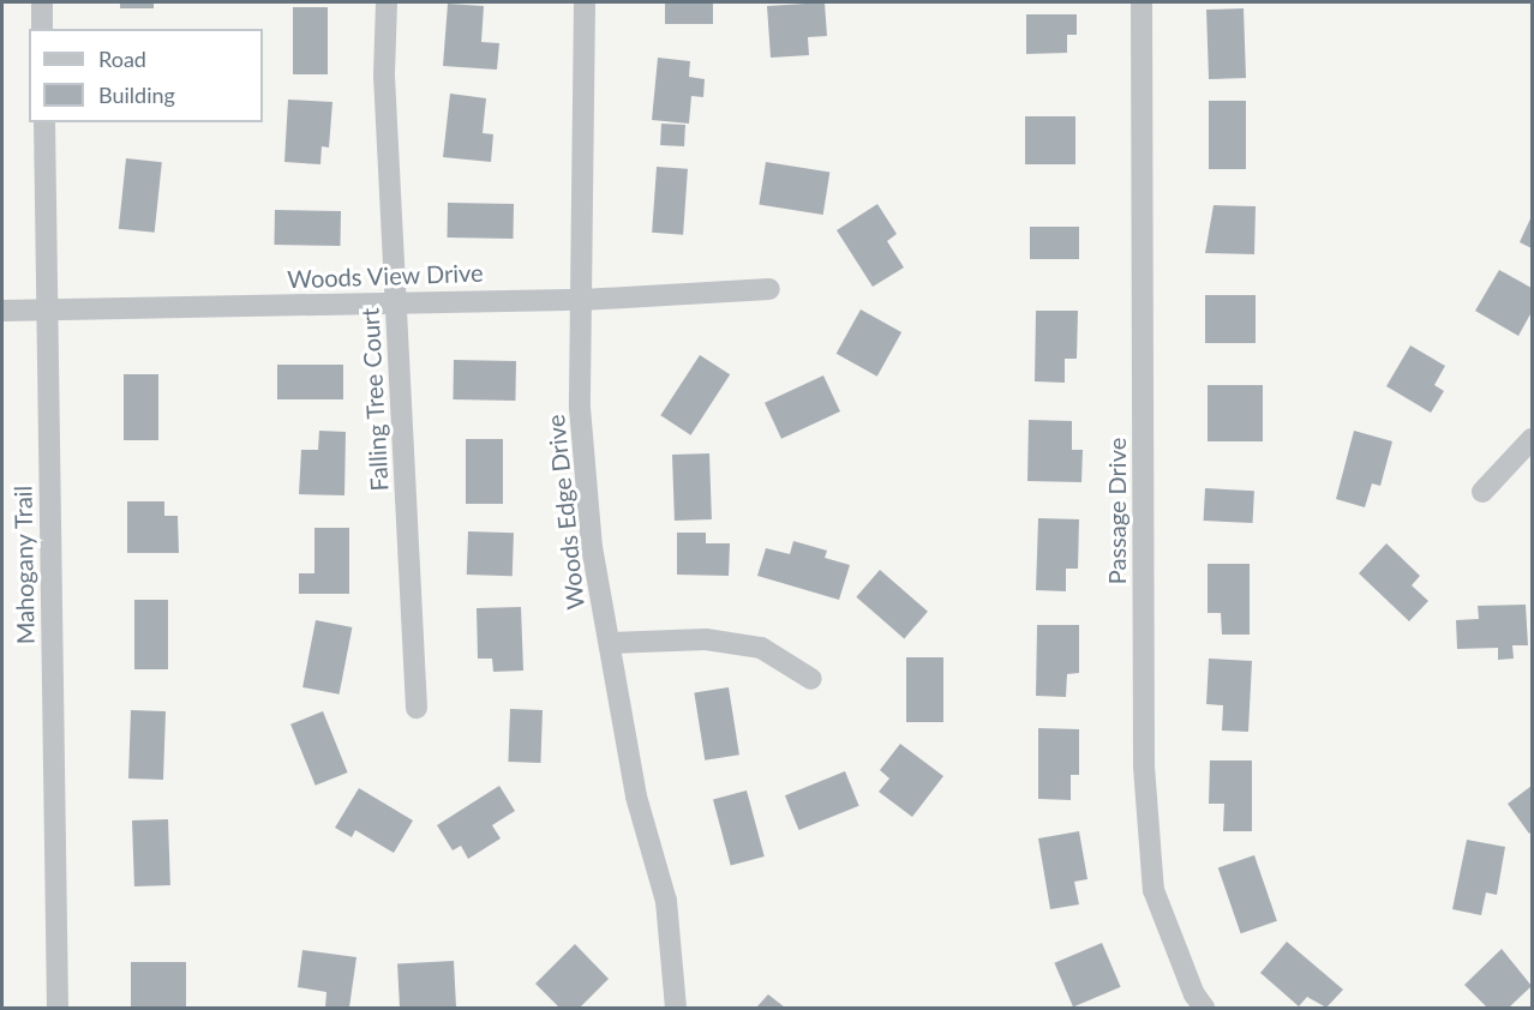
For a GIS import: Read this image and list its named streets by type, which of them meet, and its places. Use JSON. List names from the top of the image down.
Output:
{
  "streets": {
    "street": [
      "Woods View Drive",
      "Falling Tree Court",
      "Passage Drive",
      "Woods Edge Drive",
      "Mahogany Trail"
    ]
  },
  "crossings": [
    ["Woods View Drive", "Falling Tree Court"],
    ["Woods View Drive", "Woods Edge Drive"],
    ["Woods View Drive", "Mahogany Trail"]
  ],
  "legend": ["Road", "Building"]
}
